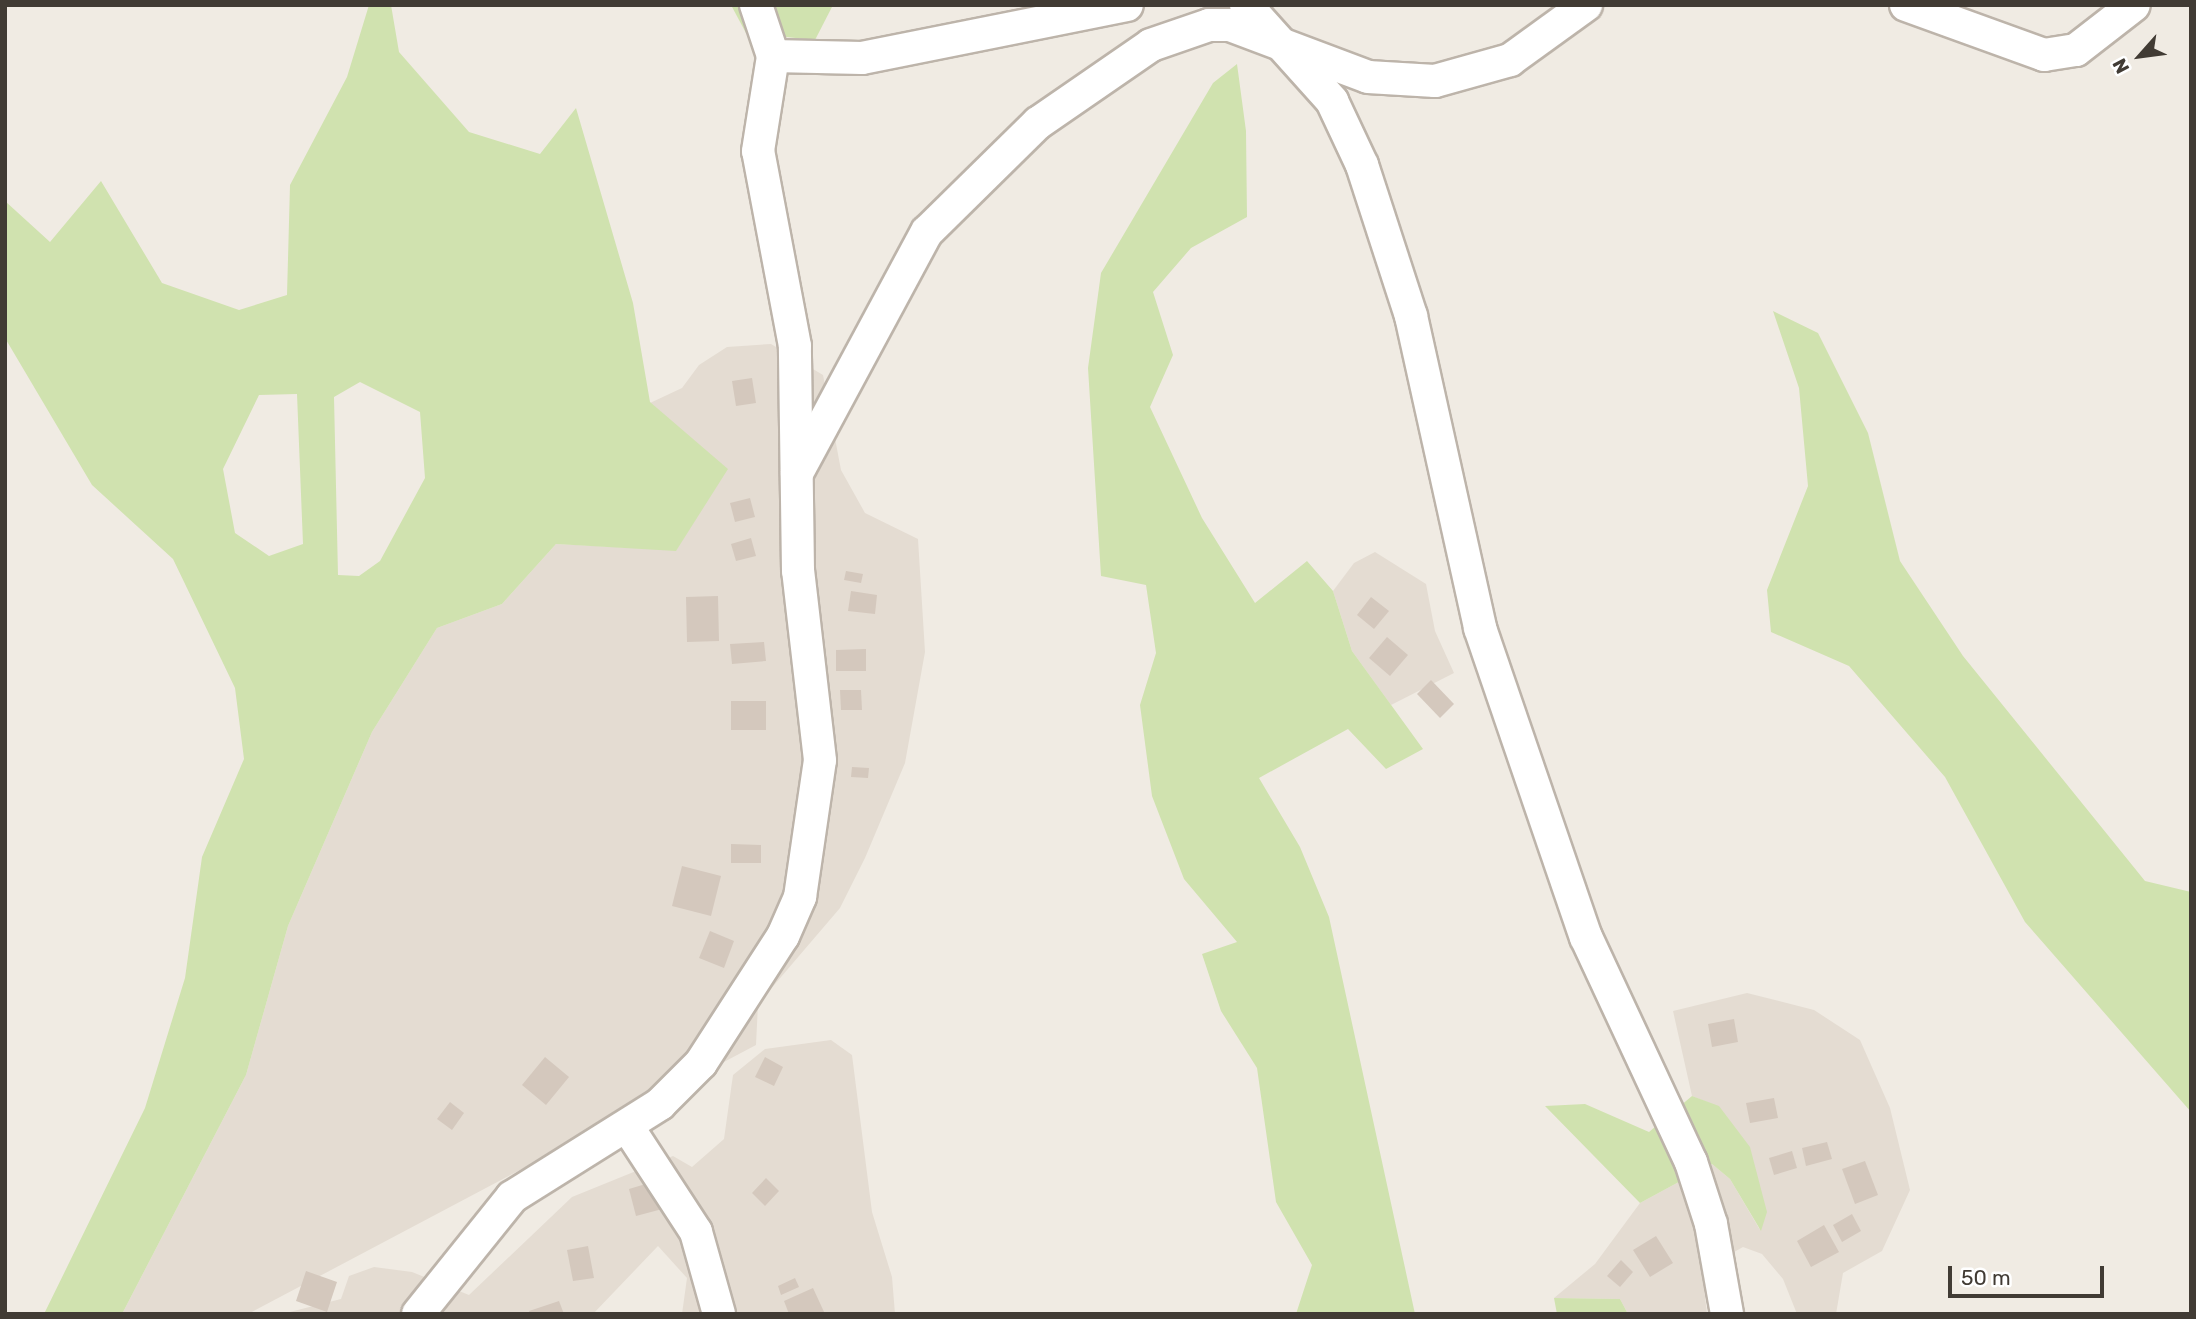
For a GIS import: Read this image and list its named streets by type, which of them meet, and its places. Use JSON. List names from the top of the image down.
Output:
{
  "scale_bar": "50 m",
  "north": "bottom left"
}
